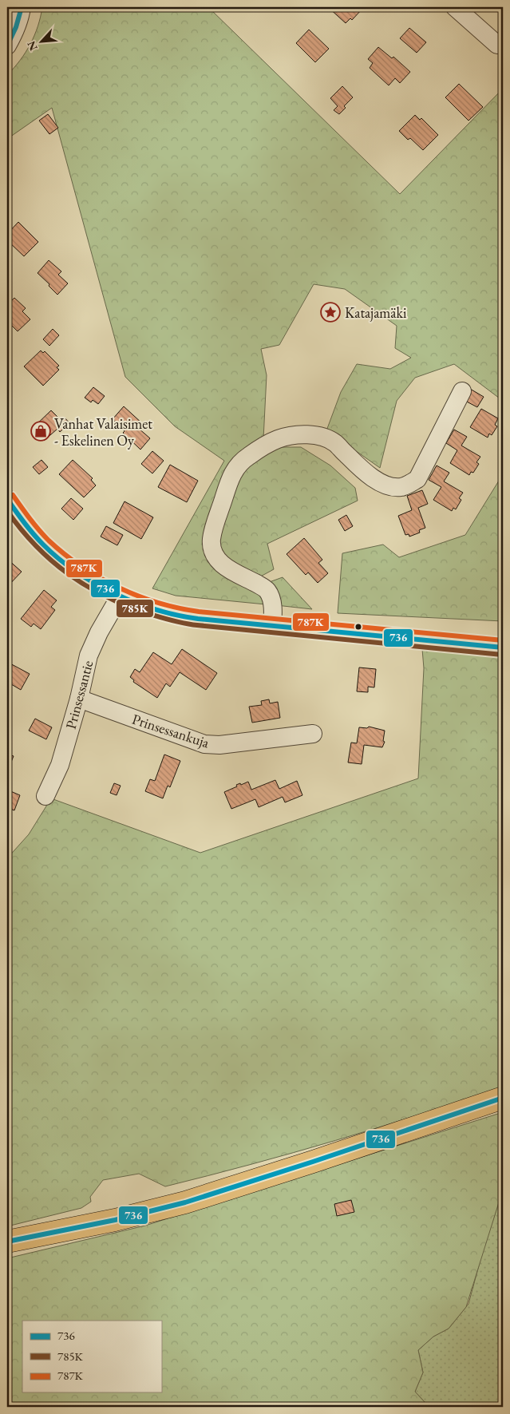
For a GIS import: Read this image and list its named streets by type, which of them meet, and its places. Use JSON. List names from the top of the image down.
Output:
{
  "streets": {
    "street": ["Prinsessantie", "Prinsessankuja"]
  },
  "crossings": [
    ["Prinsessantie", "Prinsessankuja"]
  ],
  "places": {
    "place": ["Katajamäki"],
    "shop": ["Vanhat Valaisimet - Eskelinen Oy"]
  },
  "lines": ["transit line 736", "transit line 787K", "transit line 785K"],
  "legend": ["736", "785K", "787K"],
  "north": "bottom left"
}
